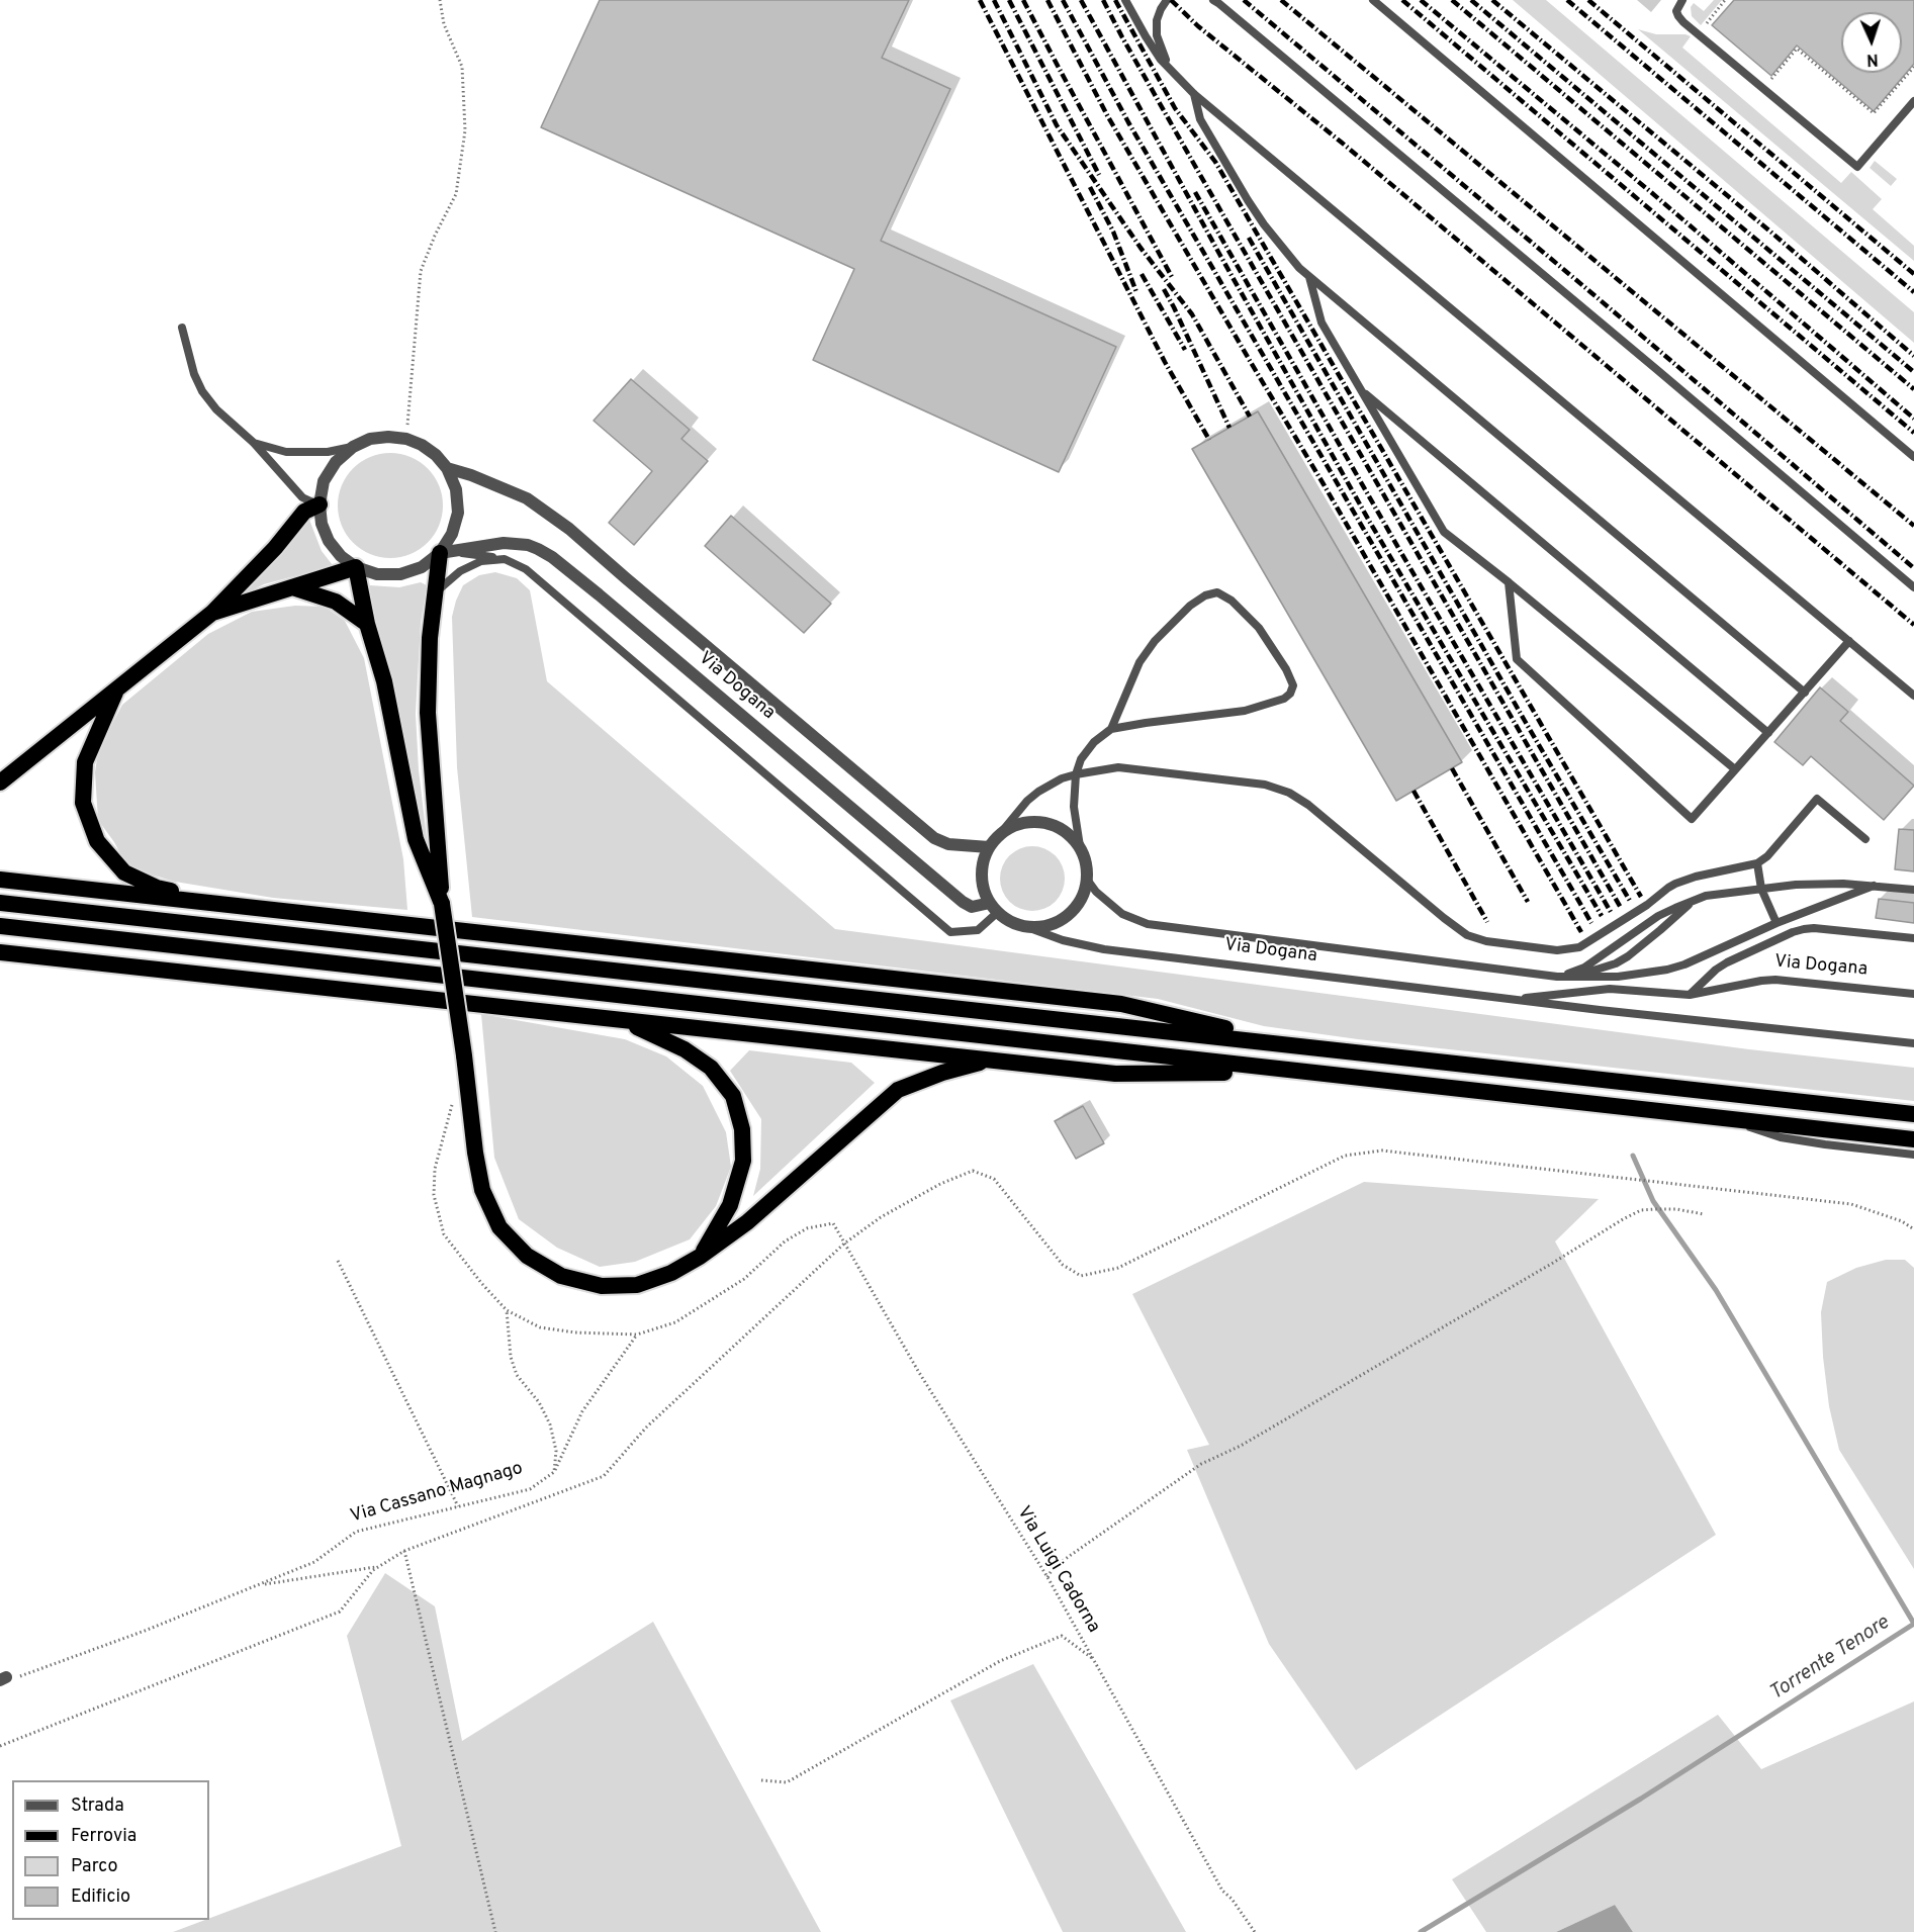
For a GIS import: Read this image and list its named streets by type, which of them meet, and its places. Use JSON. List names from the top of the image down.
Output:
{
  "streets": {
    "street": ["Via Dogana"],
    "path": ["Via Cassano Magnago", "Via Luigi Cadorna"]
  },
  "water": ["Torrente Tenore"],
  "legend": [
    "Strada",
    "Ferrovia",
    "Parco",
    "Edificio"
  ],
  "north": "bottom"
}
